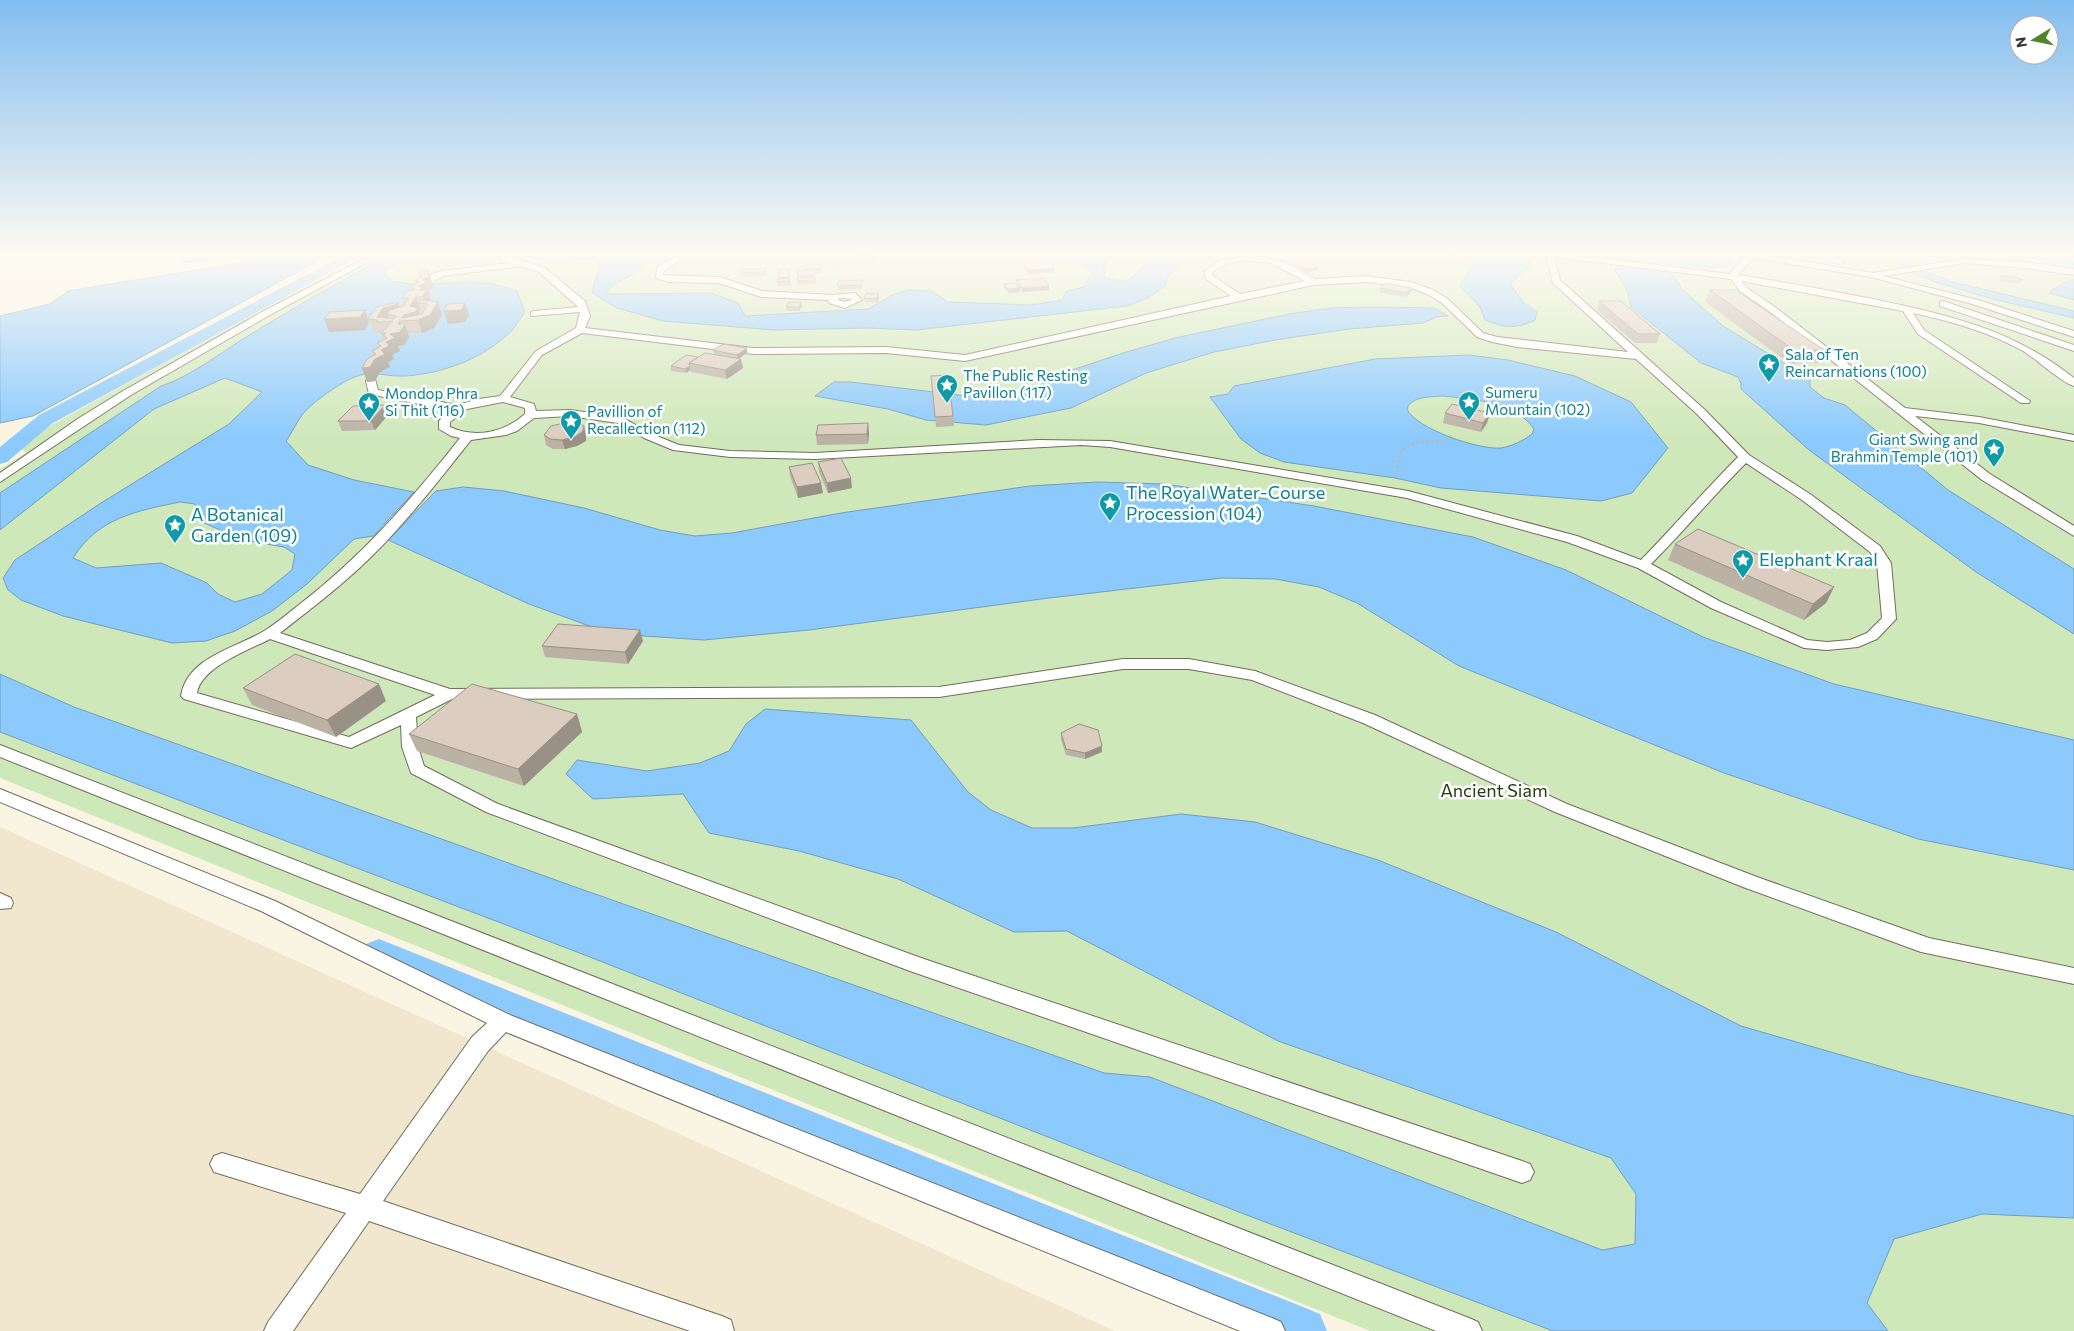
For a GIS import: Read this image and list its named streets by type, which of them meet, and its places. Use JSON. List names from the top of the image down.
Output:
{
  "parks": ["Ancient Siam"],
  "places": {
    "place": [
      "Sala of Ten Reincarnations (100)",
      "The Public Resting Pavillon (117)",
      "Sumeru Mountain (102)",
      "Mondop Phra Si Thit (116)",
      "Pavillion of Recallection (112)",
      "Giant Swing and Brahmin Temple (101)",
      "The Royal Water-Course Procession (104)",
      "A Botanical Garden (109)",
      "Elephant Kraal"
    ]
  },
  "north": "left"
}
